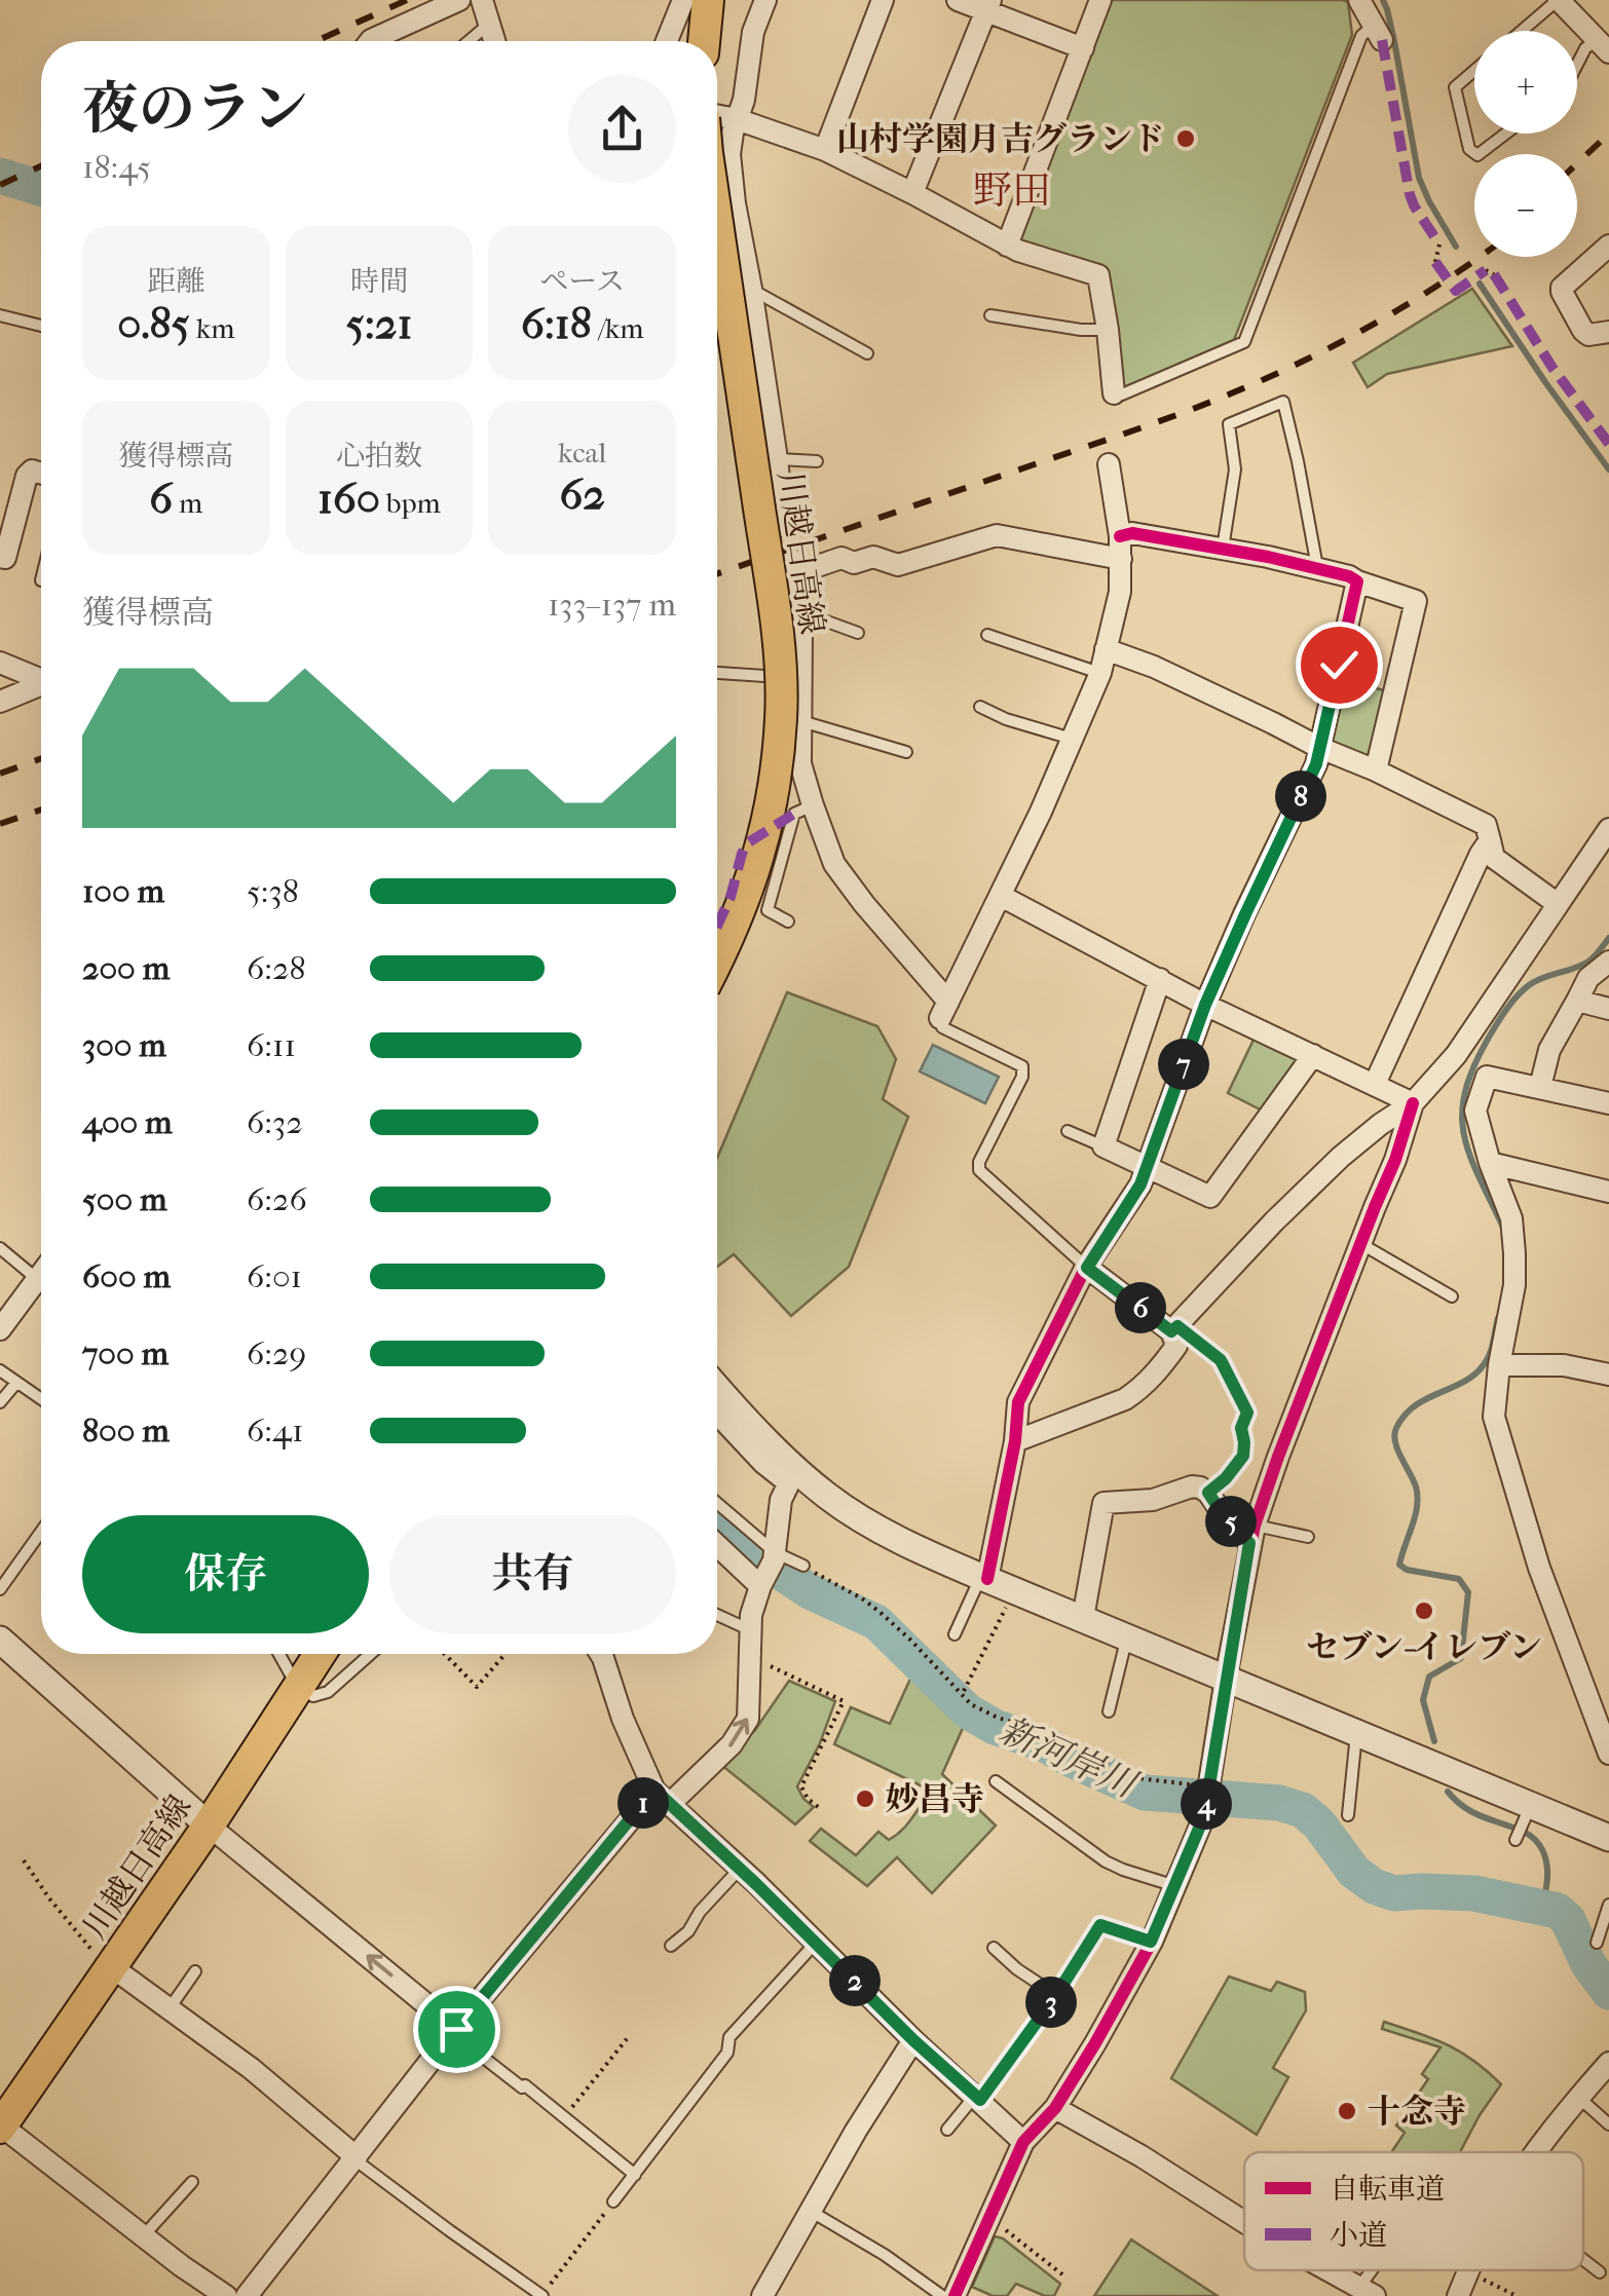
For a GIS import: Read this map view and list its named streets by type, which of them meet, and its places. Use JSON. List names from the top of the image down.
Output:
{
  "streets": {
    "main road": ["川越日高線"]
  },
  "districts": ["野田"],
  "water": ["新河岸川"],
  "places": [
    "山村学園月吉グランド",
    "セブン-イレブン",
    "妙昌寺",
    "十念寺"
  ],
  "legend": ["自転車道", "小道"],
  "page": {
    "map_buttons": ["+", "−"],
    "heading": ["夜のラン", "18:45"],
    "stats": [
      ["距離", "0.85 km"],
      ["時間", "5:21"],
      ["ペース", "6:18 /km"],
      ["獲得標高", "6 m"],
      ["心拍数", "160 bpm"],
      ["kcal", "62"]
    ],
    "chart": ["獲得標高", "133–137 m"],
    "pins": [
      "8",
      "7",
      "6",
      "5",
      "1",
      "4",
      "2",
      "3"
    ],
    "list": [
      {
        "name": "100 m",
        "note": "5:38"
      },
      {
        "name": "200 m",
        "note": "6:28"
      },
      {
        "name": "300 m",
        "note": "6:11"
      },
      {
        "name": "400 m",
        "note": "6:32"
      },
      {
        "name": "500 m",
        "note": "6:26"
      },
      {
        "name": "600 m",
        "note": "6:01"
      },
      {
        "name": "700 m",
        "note": "6:29"
      },
      {
        "name": "800 m",
        "note": "6:41"
      }
    ],
    "buttons": ["保存", "共有"]
  }
}
